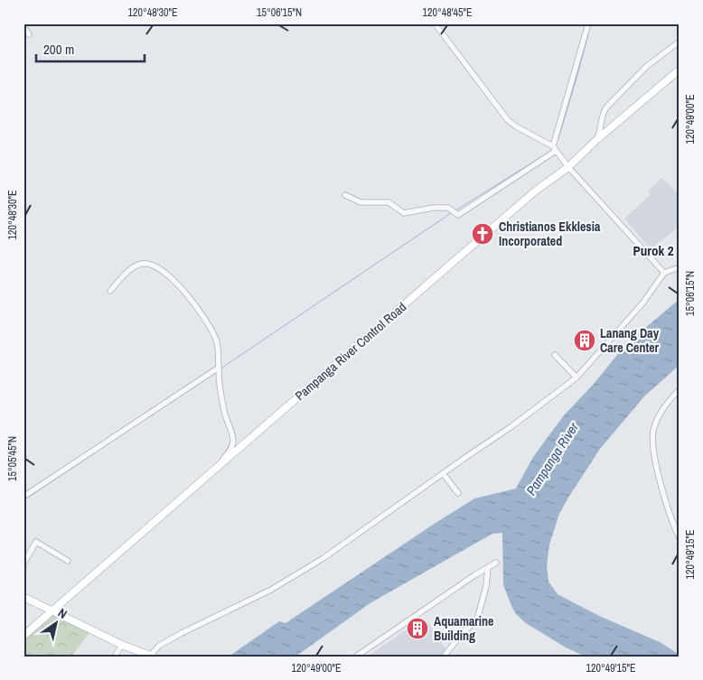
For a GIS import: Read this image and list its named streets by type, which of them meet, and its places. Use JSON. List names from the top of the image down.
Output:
{
  "streets": {
    "main road": ["Pampanga River Control Road"]
  },
  "districts": ["Purok 2"],
  "water": ["Pampanga River"],
  "places": {
    "church": ["Christianos Ekklesia Incorporated"],
    "building": ["Lanang Day Care Center", "Aquamarine Building"]
  },
  "scale_bar": "200 m",
  "north": "top right",
  "coordinates": [
    "120°48'30\"E",
    "15°06'15\"N",
    "120°48'45\"E",
    "120°49'00\"E",
    "15°05'45\"N",
    "120°49'15\"E"
  ]
}
